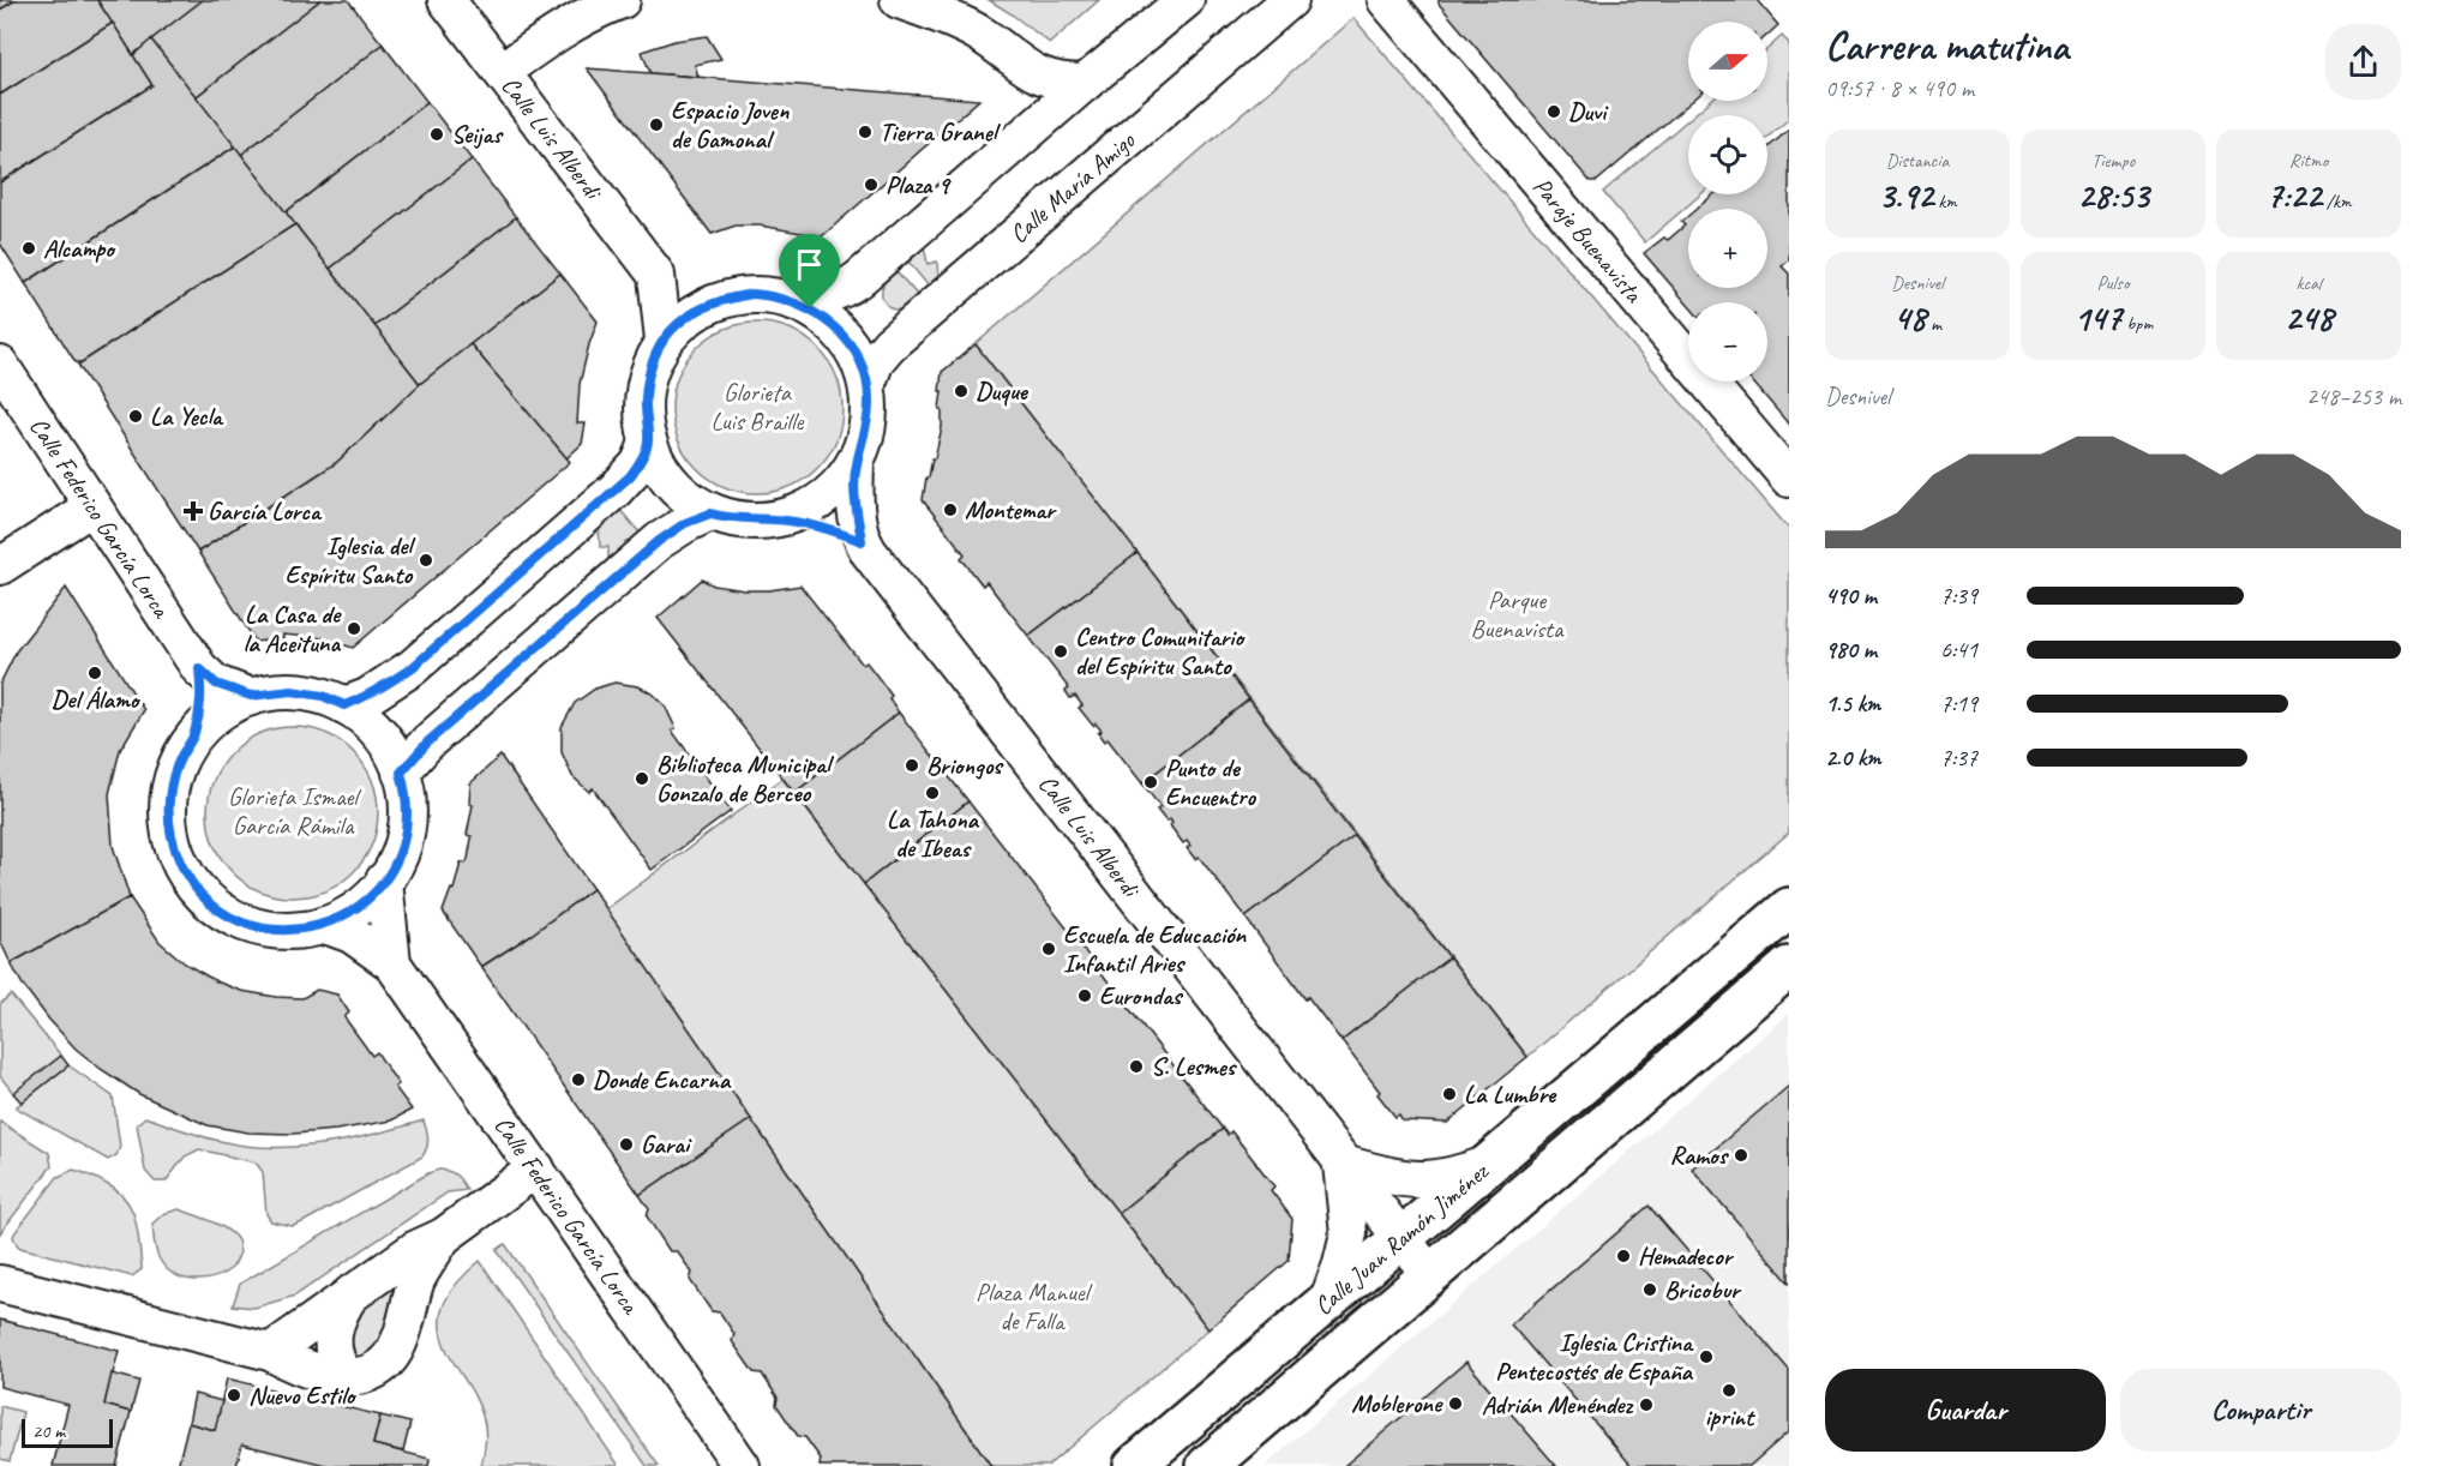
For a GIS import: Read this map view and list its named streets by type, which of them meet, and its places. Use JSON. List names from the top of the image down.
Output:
{
  "streets": {
    "main road": ["Calle Juan Ramón Jiménez"],
    "street": [
      "Calle Luis Alberdi",
      "Calle María Amigo",
      "Paraje Buenavista",
      "Calle Federico García Lorca"
    ]
  },
  "crossings": [
    ["Calle Luis Alberdi", "Calle María Amigo"],
    ["Calle Luis Alberdi", "Calle Juan Ramón Jiménez"]
  ],
  "parks": [
    "Glorieta Luis Braille",
    "Parque Buenavista",
    "Glorieta Ismael García Rámila",
    "Plaza Manuel de Falla"
  ],
  "places": {
    "other": [
      "Duvi",
      "Espacio Joven de Gamonal",
      "Tierra Granel",
      "Seijas",
      "Plaza 9",
      "Alcampo",
      "Duque",
      "La Yecla",
      "Montemar",
      "Iglesia del Espíritu Santo",
      "La Casa de la Aceituna",
      "Centro Comunitario del Espíritu Santo",
      "Del Álamo",
      "Briongos",
      "Biblioteca Municipal Gonzalo de Berceo",
      "Punto de Encuentro",
      "La Tahona de Ibeas",
      "Escuela de Educación Infantil Aries",
      "Eurondas",
      "S. Lesmes",
      "Donde Encarna",
      "La Lumbre",
      "Garai",
      "Ramos",
      "Hemadecor",
      "Bricobur",
      "Iglesia Cristina Pentecostés de España",
      "iprint",
      "Nuevo Estilo",
      "Moblerone",
      "Adrián Menéndez"
    ],
    "health": ["García Lorca"]
  },
  "scale_bar": "20 m",
  "north": "right",
  "page": {
    "heading": ["Carrera matutina", "09:57 · 8 × 490 m"],
    "map_buttons": ["+", "−"],
    "stats": [
      ["Distancia", "3.92 km"],
      ["Tiempo", "28:53"],
      ["Ritmo", "7:22 /km"],
      ["Desnivel", "48 m"],
      ["Pulso", "147 bpm"],
      ["kcal", "248"]
    ],
    "chart": ["Desnivel", "248–253 m"],
    "list": [
      {
        "name": "490 m",
        "note": "7:39"
      },
      {
        "name": "980 m",
        "note": "6:41"
      },
      {
        "name": "1.5 km",
        "note": "7:19"
      },
      {
        "name": "2.0 km",
        "note": "7:37"
      }
    ],
    "buttons": ["Guardar", "Compartir"],
    "scale": "20 m"
  }
}
